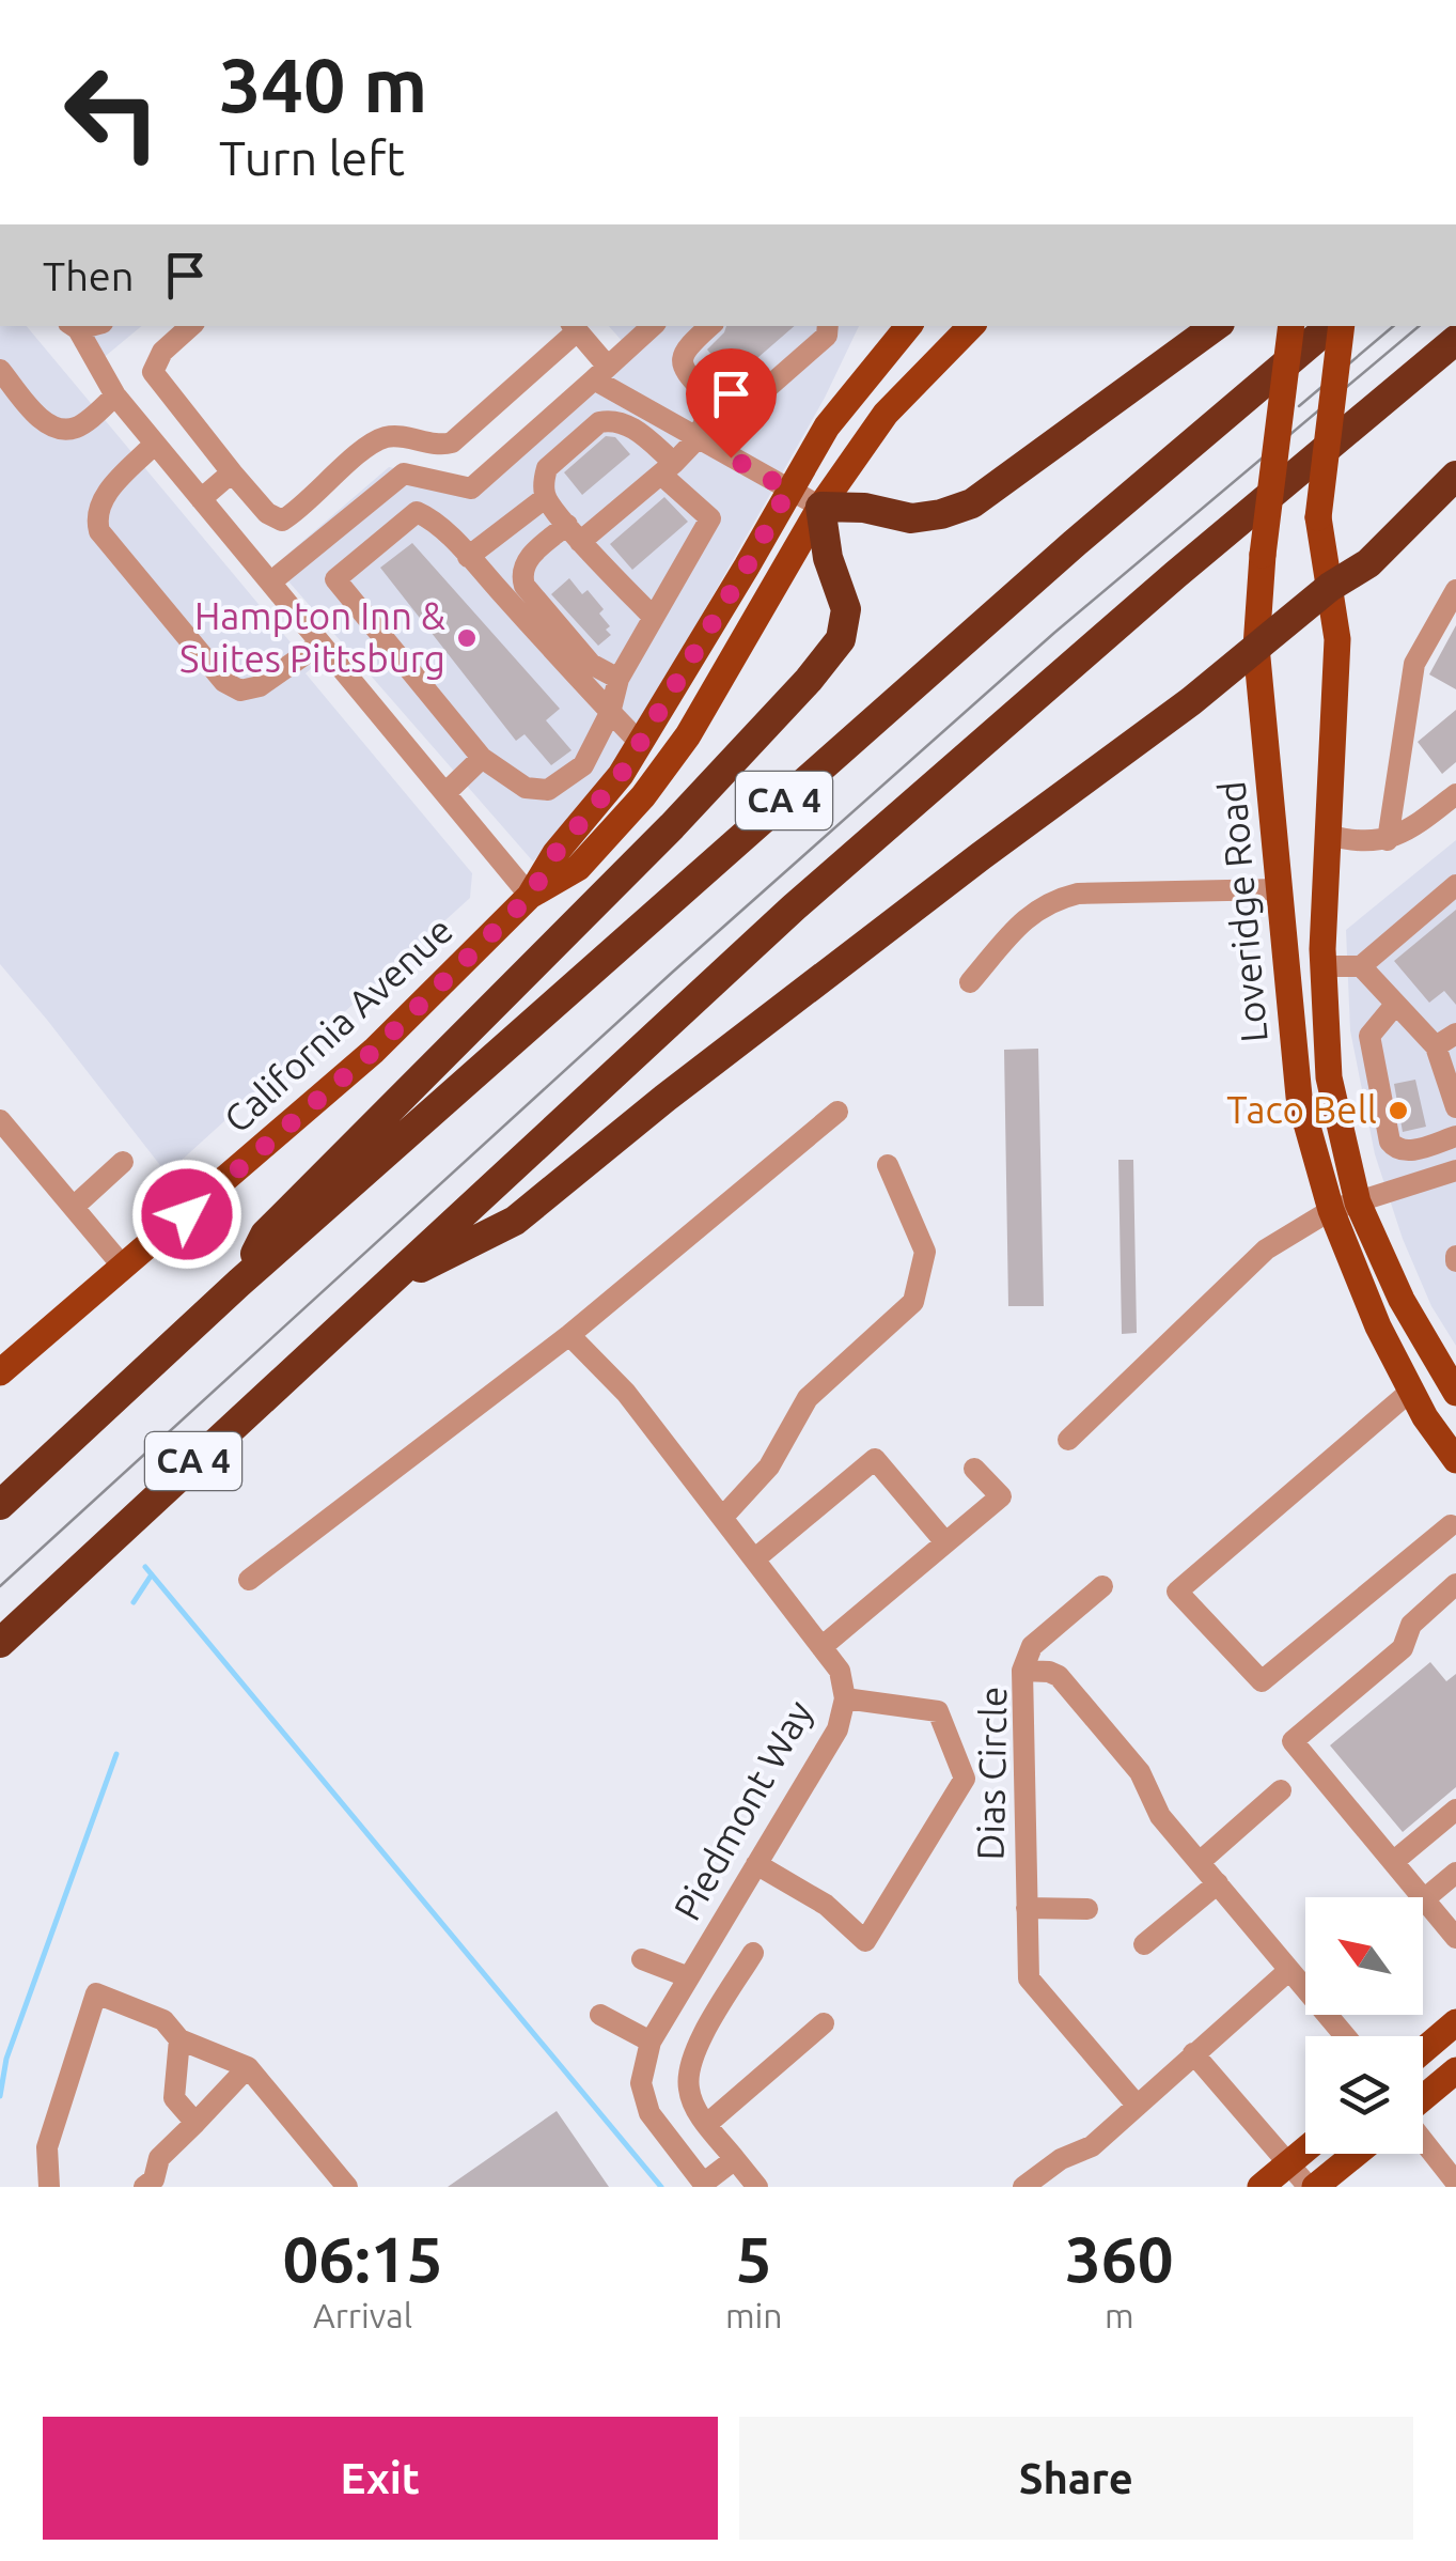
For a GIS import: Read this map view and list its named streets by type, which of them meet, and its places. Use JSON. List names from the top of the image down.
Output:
{
  "streets": {
    "highway": ["CA 4"],
    "main road": ["Loveridge Road", "California Avenue"],
    "street": ["Dias Circle", "Piedmont Way"]
  },
  "places": ["Hampton Inn & Suites Pittsburg", "Taco Bell"],
  "north": "top left",
  "page": {
    "turn": ["340 m", "Turn left"],
    "then": "Then",
    "eta": [
      "06:15",
      "Arrival",
      "5",
      "min",
      "360",
      "m"
    ],
    "buttons": ["Exit", "Share"]
  }
}
